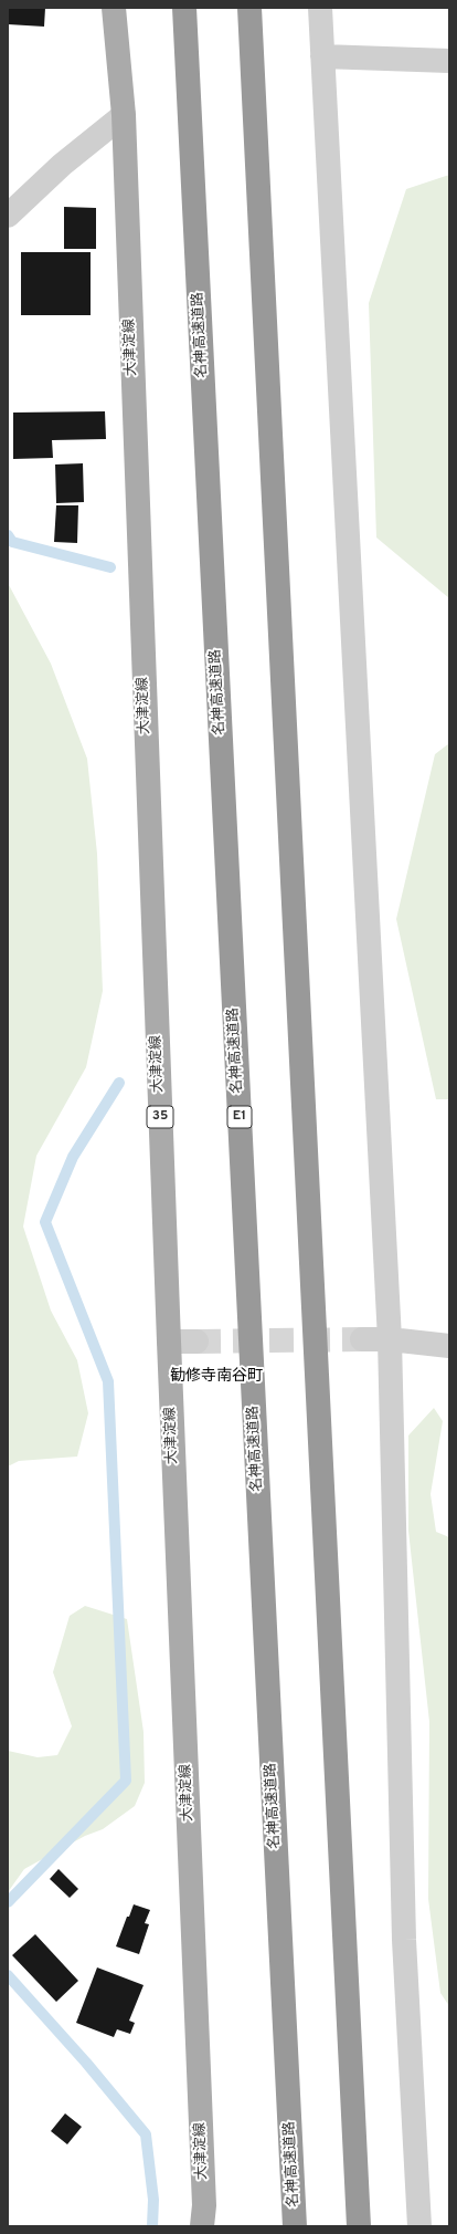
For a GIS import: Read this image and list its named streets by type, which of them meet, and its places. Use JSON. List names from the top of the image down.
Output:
{
  "streets": {
    "highway": ["名神高速道路", "E1"],
    "main road": ["大津淀線", "35"]
  },
  "districts": ["勧修寺南谷町"]
}
